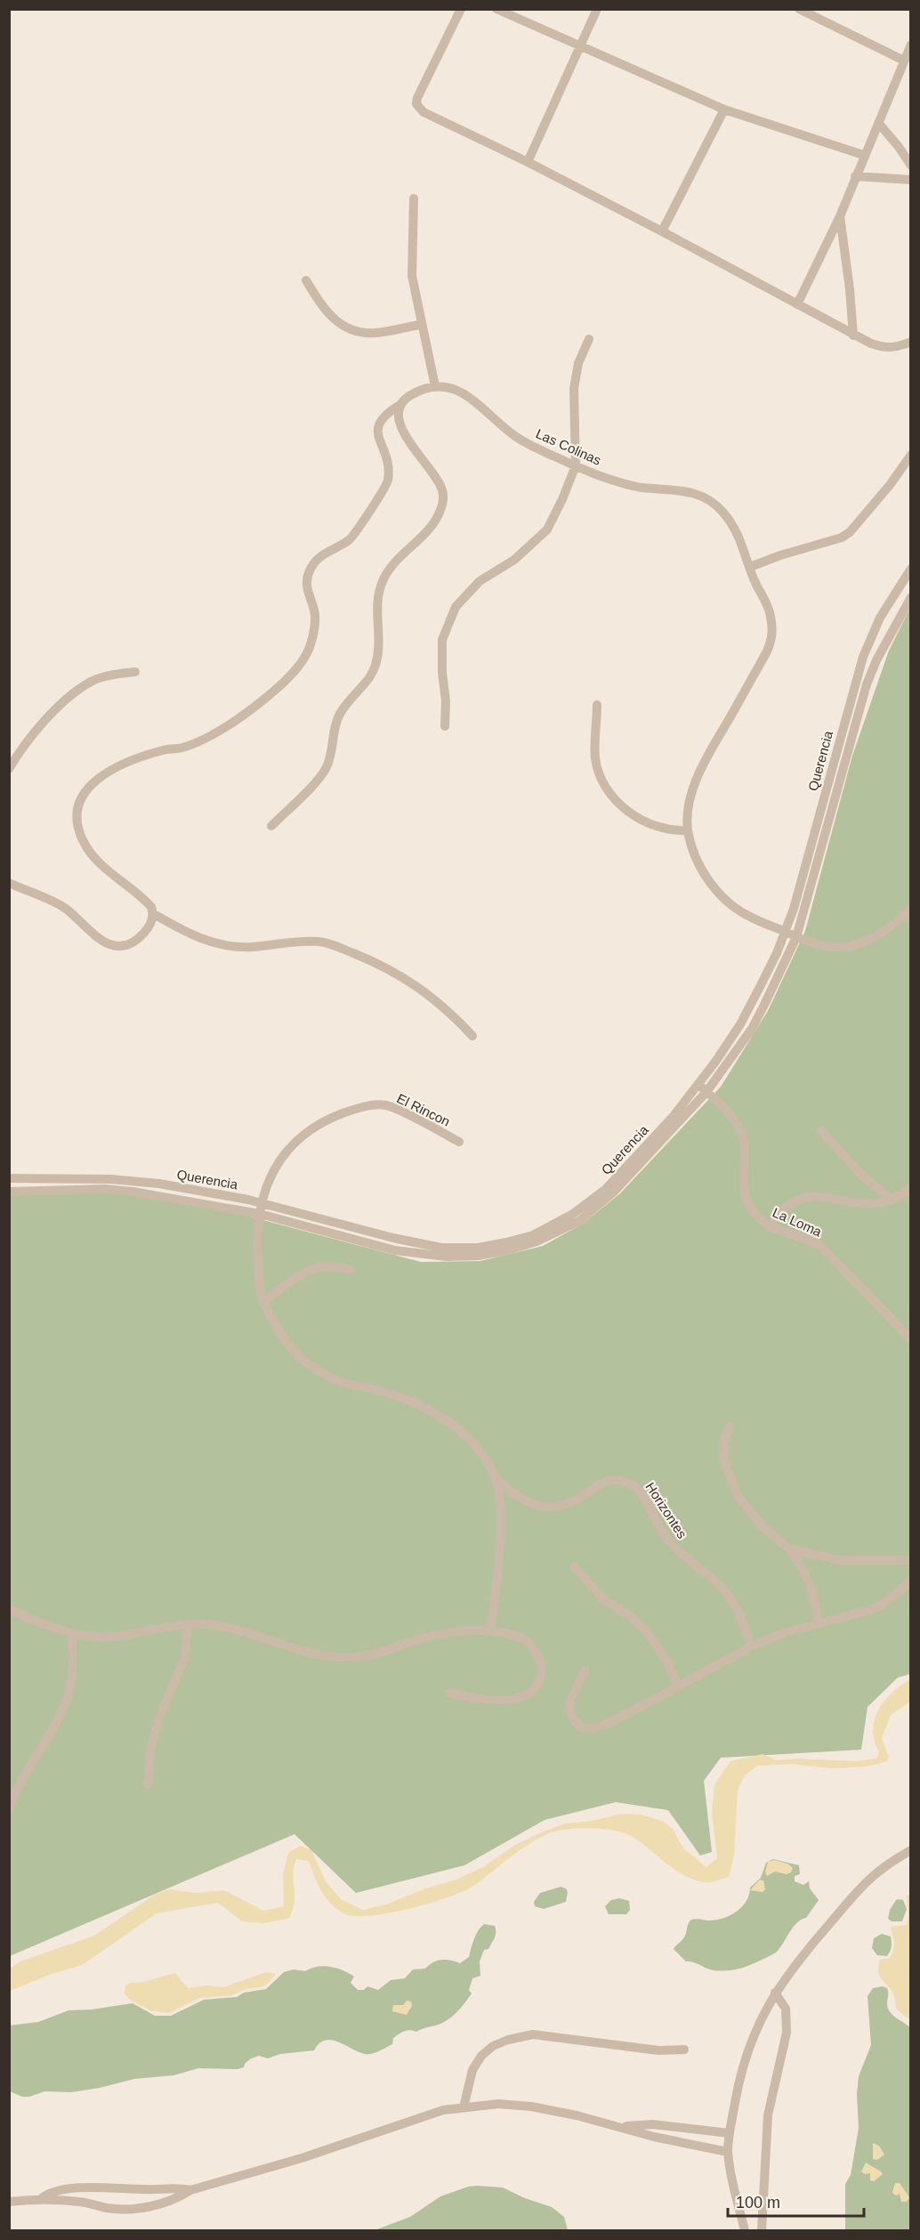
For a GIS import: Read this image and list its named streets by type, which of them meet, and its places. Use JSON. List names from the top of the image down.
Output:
{
  "streets": {
    "street": [
      "Las Colinas",
      "Querencia",
      "El Rincon",
      "La Loma",
      "Horizontes"
    ]
  },
  "crossings": [
    ["Las Colinas", "Querencia"],
    ["Querencia", "El Rincon"],
    ["Querencia", "La Loma"]
  ],
  "scale_bar": "100 m"
}
